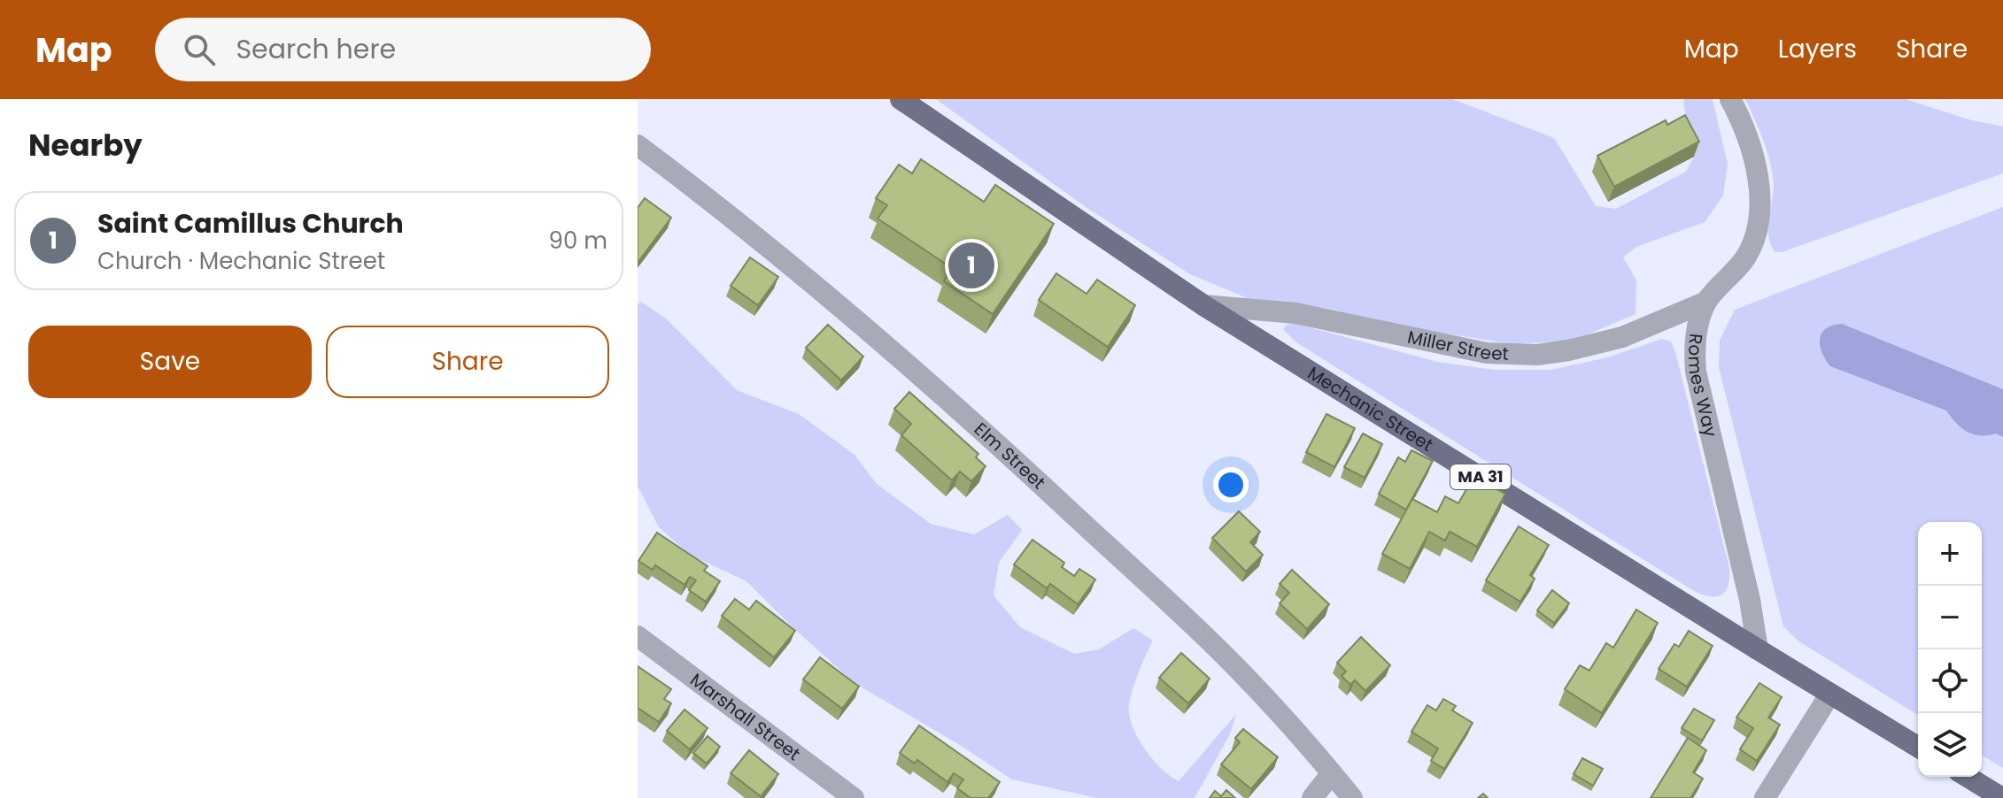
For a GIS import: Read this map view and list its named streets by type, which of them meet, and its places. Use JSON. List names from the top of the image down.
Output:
{
  "streets": {
    "main road": ["Mechanic Street", "MA 31"],
    "street": [
      "Miller Street",
      "Romes Way",
      "Elm Street",
      "Marshall Street"
    ]
  },
  "crossings": [
    ["Miller Street", "Romes Way"],
    ["Miller Street", "Mechanic Street"],
    ["Romes Way", "Mechanic Street"]
  ],
  "page": {
    "header": "Map",
    "search": "Search here",
    "nav": ["Map", "Layers", "Share"],
    "heading": "Nearby",
    "list": [
      {
        "mark": "1",
        "name": "Saint Camillus Church",
        "note": "Church · Mechanic Street",
        "value": "90 m"
      }
    ],
    "pins": "1",
    "buttons": ["Save", "Share"],
    "map_buttons": ["+", "−"]
  }
}
